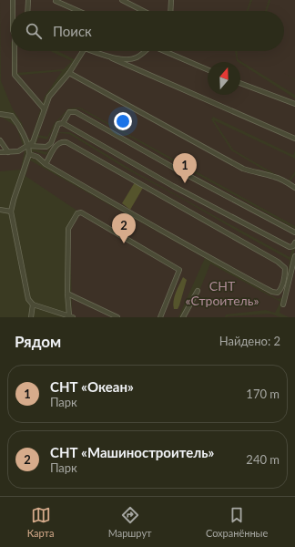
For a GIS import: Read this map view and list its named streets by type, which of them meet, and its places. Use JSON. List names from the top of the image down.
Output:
{
  "parks": ["СНТ «Строитель»"],
  "north": "top",
  "page": {
    "search": "Поиск",
    "pins": ["1", "2"],
    "heading": ["Рядом", "Найдено: 2"],
    "list": [
      {
        "mark": "1",
        "name": "СНТ «Океан»",
        "note": "Парк",
        "value": "170 m"
      },
      {
        "mark": "2",
        "name": "СНТ «Машиностроитель»",
        "note": "Парк",
        "value": "240 m"
      }
    ],
    "nav": ["Карта", "Маршрут", "Сохранённые"]
  }
}
